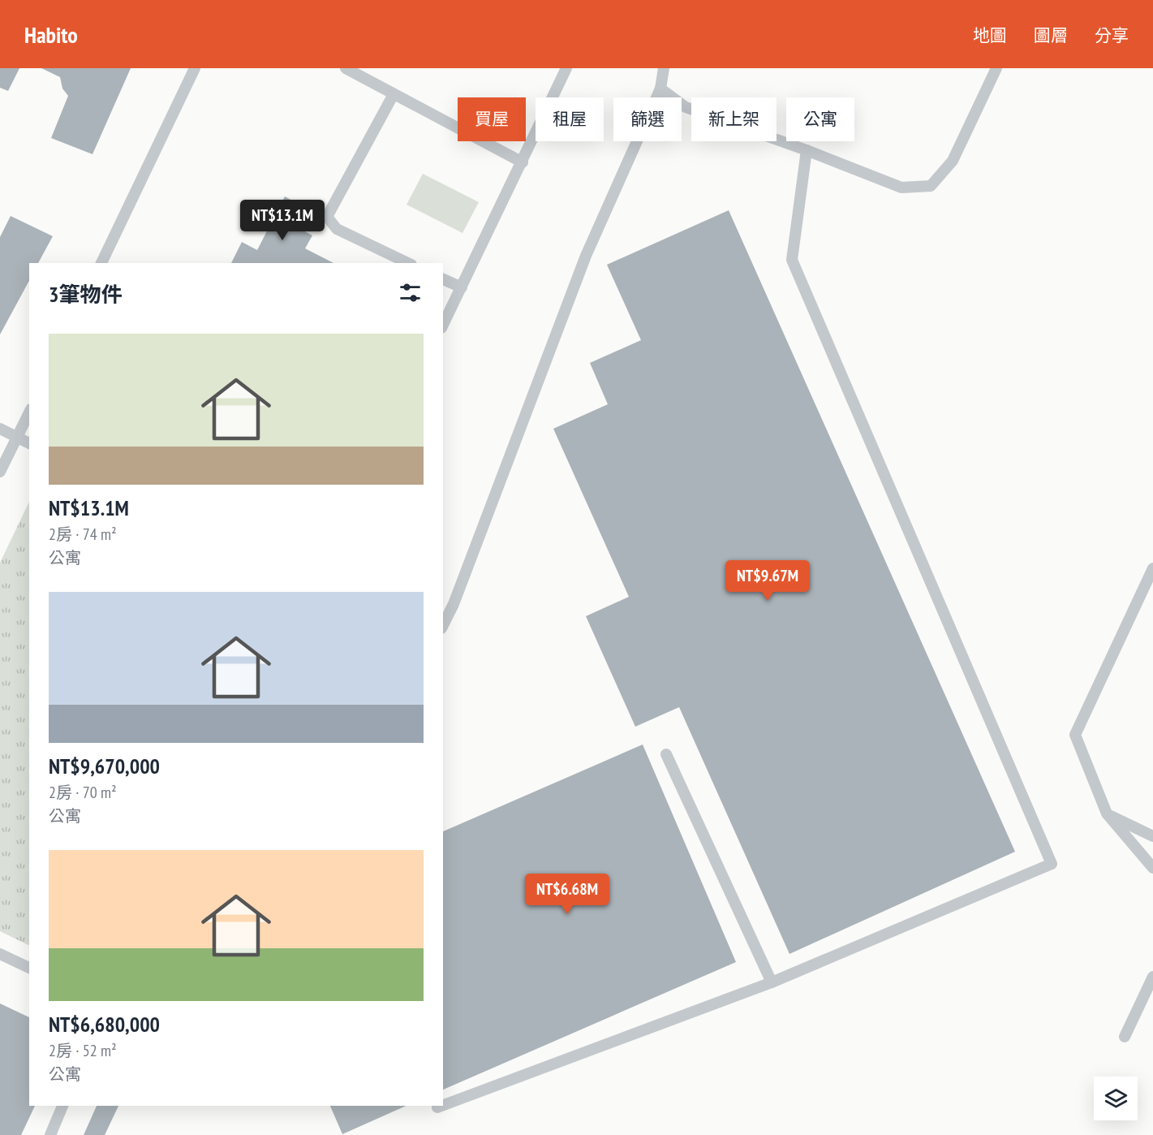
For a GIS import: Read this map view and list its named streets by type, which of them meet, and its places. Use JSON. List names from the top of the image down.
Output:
{
  "page": {
    "header": "Habito",
    "nav": ["地圖", "圖層", "分享"],
    "chip": [
      "買屋",
      "租屋",
      "篩選",
      "新上架",
      "公寓"
    ],
    "price": ["NT$13.1M", "NT$9.67M", "NT$6.68M"],
    "heading": "3筆物件",
    "list": [
      {
        "name": "NT$13.1M",
        "note": "2房 · 74 m² · 公寓"
      },
      {
        "name": "NT$9,670,000",
        "note": "2房 · 70 m² · 公寓"
      },
      {
        "name": "NT$6,680,000",
        "note": "2房 · 52 m² · 公寓"
      }
    ]
  }
}
